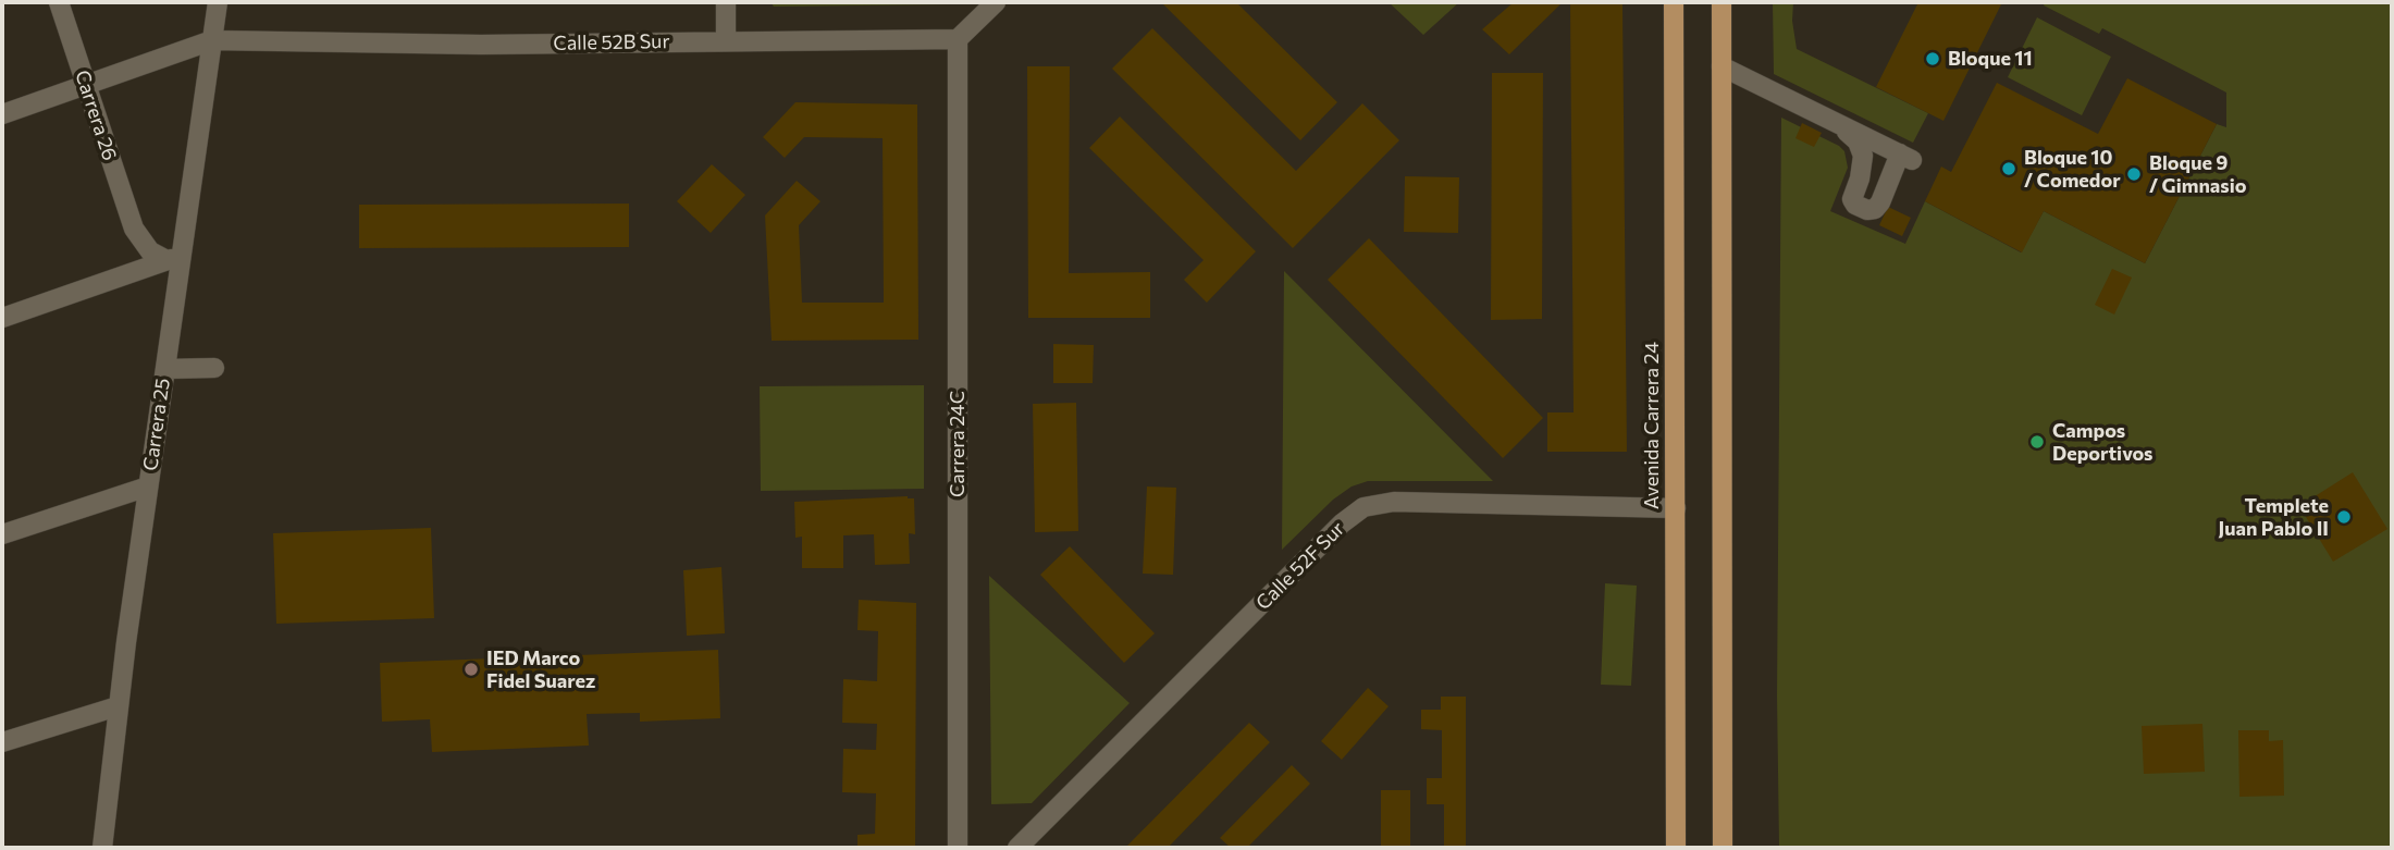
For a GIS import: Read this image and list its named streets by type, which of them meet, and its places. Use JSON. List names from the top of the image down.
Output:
{
  "streets": {
    "main road": ["Avenida Carrera 24"],
    "street": [
      "Calle 52B Sur",
      "Carrera 26",
      "Carrera 25",
      "Carrera 24C",
      "Calle 52F Sur"
    ]
  },
  "crossings": [
    ["Calle 52B Sur", "Carrera 25"],
    ["Calle 52B Sur", "Carrera 24C"],
    ["Carrera 26", "Carrera 25"],
    ["Avenida Carrera 24", "Calle 52F Sur"]
  ],
  "places": [
    "Bloque 11",
    "Bloque 10 / Comedor",
    "Bloque 9 / Gimnasio",
    "Campos Deportivos",
    "Templete Juan Pablo II",
    "IED Marco Fidel Suarez"
  ]
}
